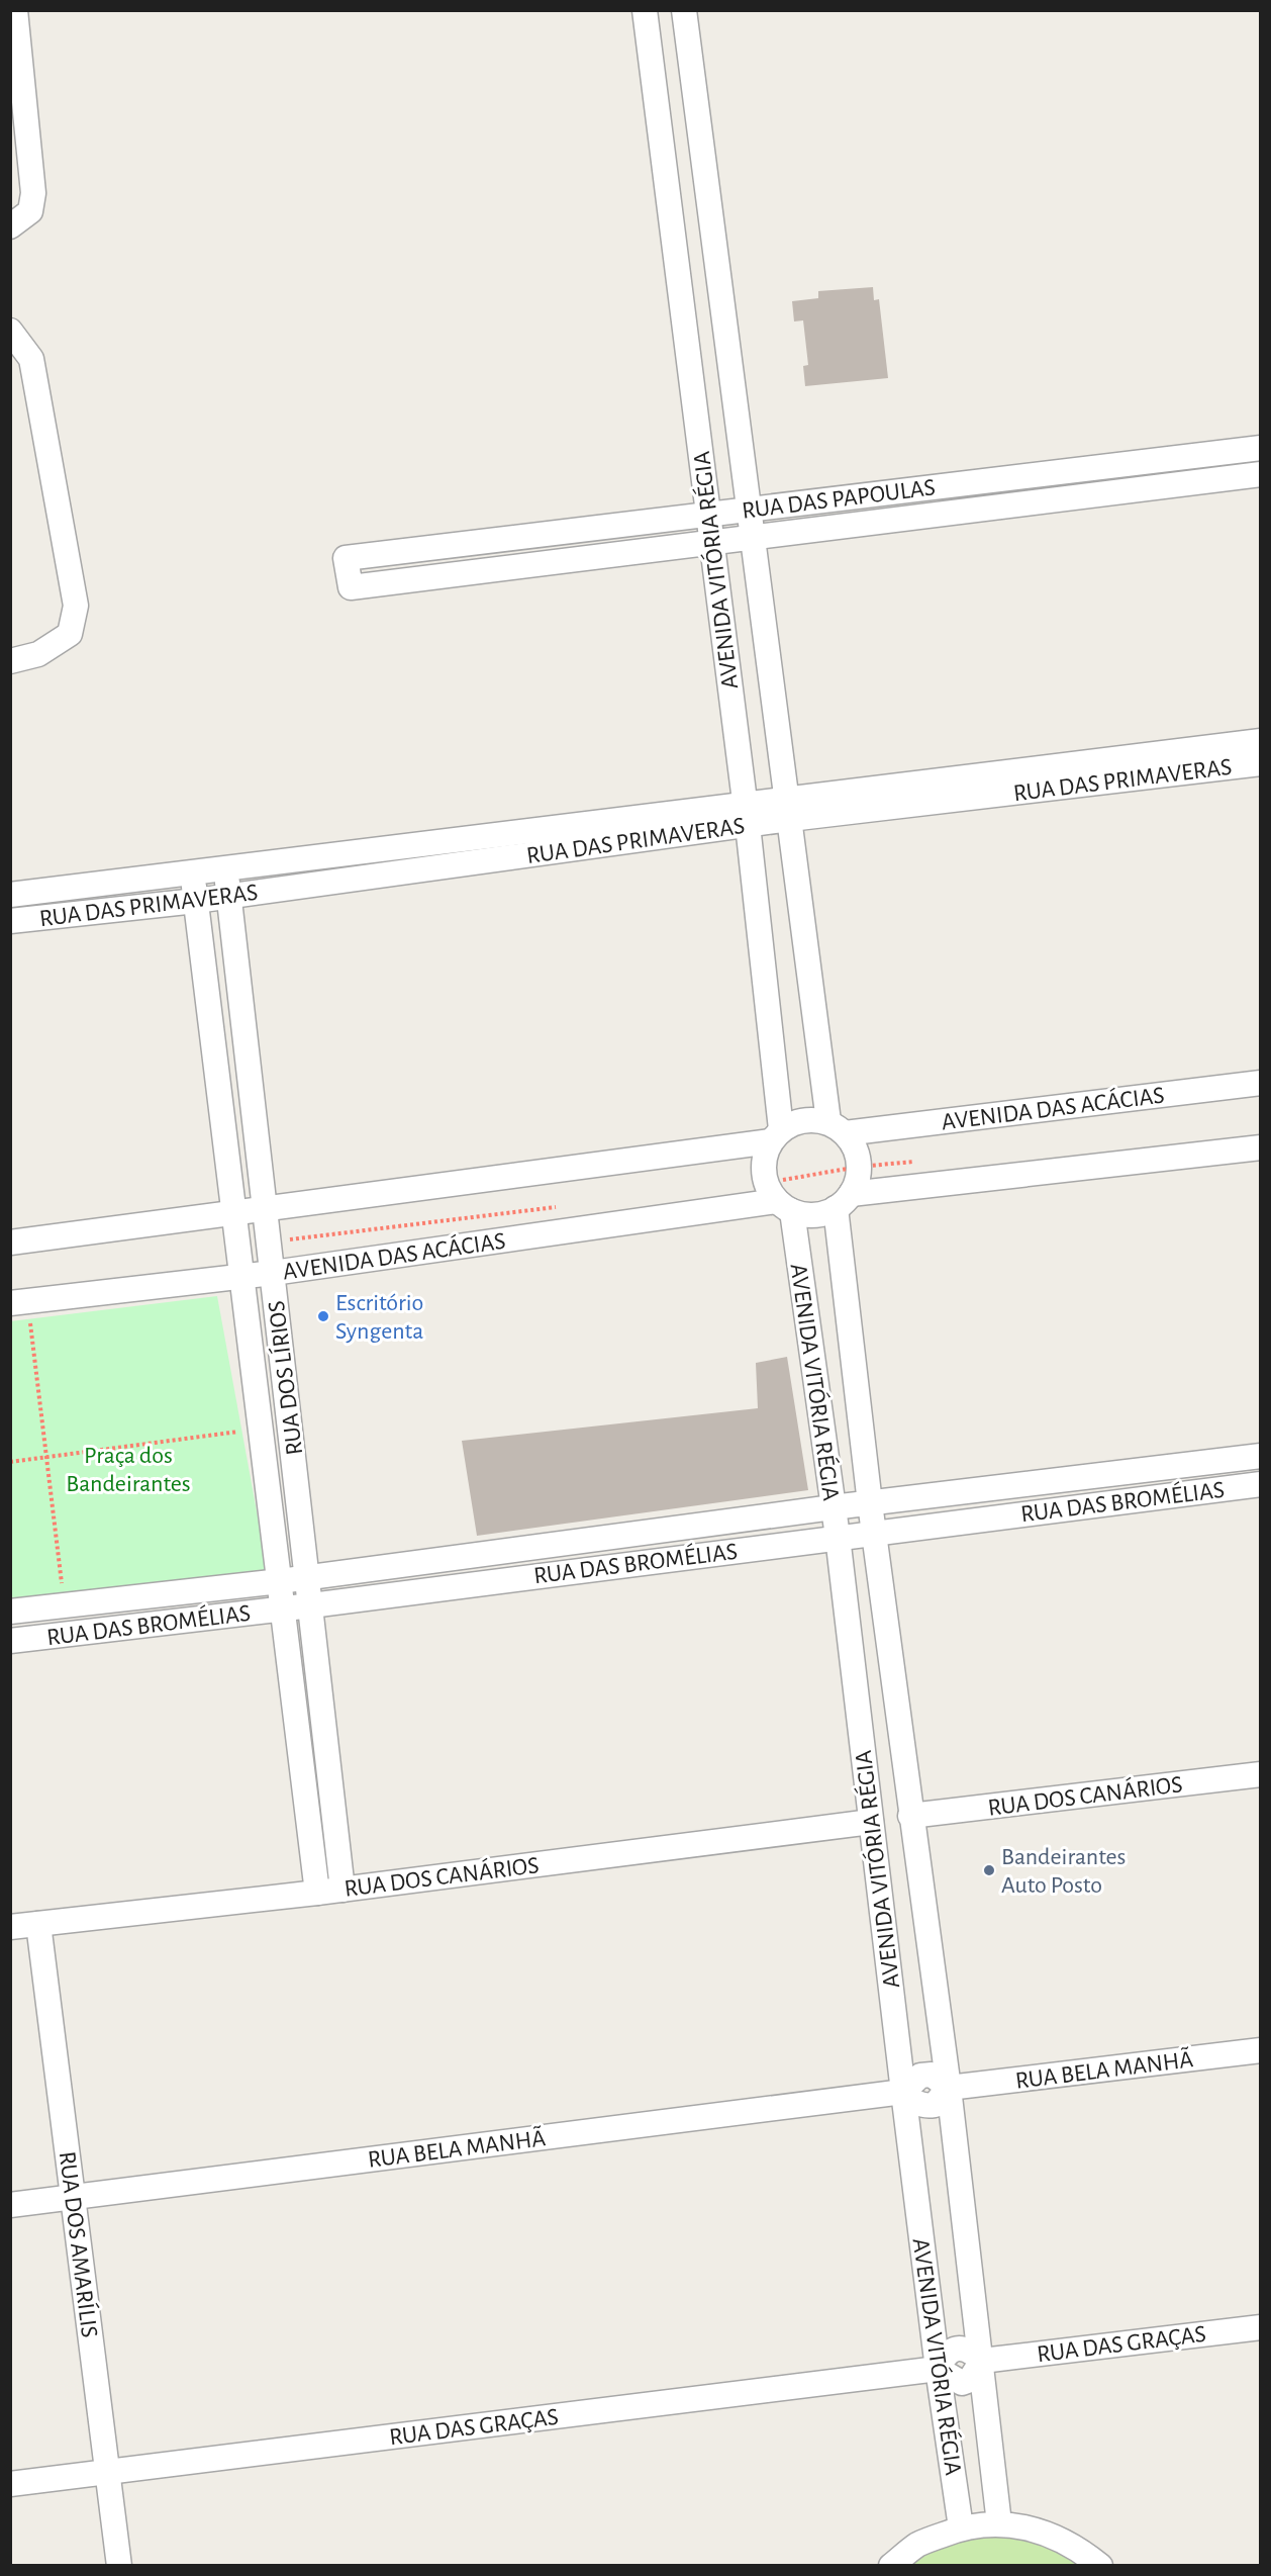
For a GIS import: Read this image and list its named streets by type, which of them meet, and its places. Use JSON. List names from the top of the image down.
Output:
{
  "streets": {
    "street": [
      "RUA DAS PAPOULAS",
      "AVENIDA VITÓRIA RÉGIA",
      "RUA DAS PRIMAVERAS",
      "AVENIDA DAS ACÁCIAS",
      "RUA DOS LÍRIOS",
      "RUA DAS BROMÉLIAS",
      "RUA DOS CANÁRIOS",
      "RUA BELA MANHÃ",
      "RUA DOS AMARÍLIS",
      "RUA DAS GRAÇAS"
    ]
  },
  "crossings": [
    ["RUA DAS PAPOULAS", "AVENIDA VITÓRIA RÉGIA"],
    ["AVENIDA VITÓRIA RÉGIA", "RUA DAS PRIMAVERAS"],
    ["AVENIDA VITÓRIA RÉGIA", "AVENIDA DAS ACÁCIAS"],
    ["AVENIDA VITÓRIA RÉGIA", "RUA DAS BROMÉLIAS"],
    ["AVENIDA VITÓRIA RÉGIA", "RUA DOS CANÁRIOS"],
    ["AVENIDA VITÓRIA RÉGIA", "RUA BELA MANHÃ"],
    ["AVENIDA VITÓRIA RÉGIA", "RUA DAS GRAÇAS"],
    ["RUA DAS PRIMAVERAS", "RUA DOS LÍRIOS"],
    ["AVENIDA DAS ACÁCIAS", "RUA DOS LÍRIOS"],
    ["RUA DOS LÍRIOS", "RUA DAS BROMÉLIAS"],
    ["RUA DOS LÍRIOS", "RUA DOS CANÁRIOS"],
    ["RUA DOS CANÁRIOS", "RUA DOS AMARÍLIS"],
    ["RUA BELA MANHÃ", "RUA DOS AMARÍLIS"],
    ["RUA DOS AMARÍLIS", "RUA DAS GRAÇAS"]
  ],
  "parks": ["Praça dos Bandeirantes"],
  "places": ["Escritório Syngenta", "Bandeirantes Auto Posto"]
}
